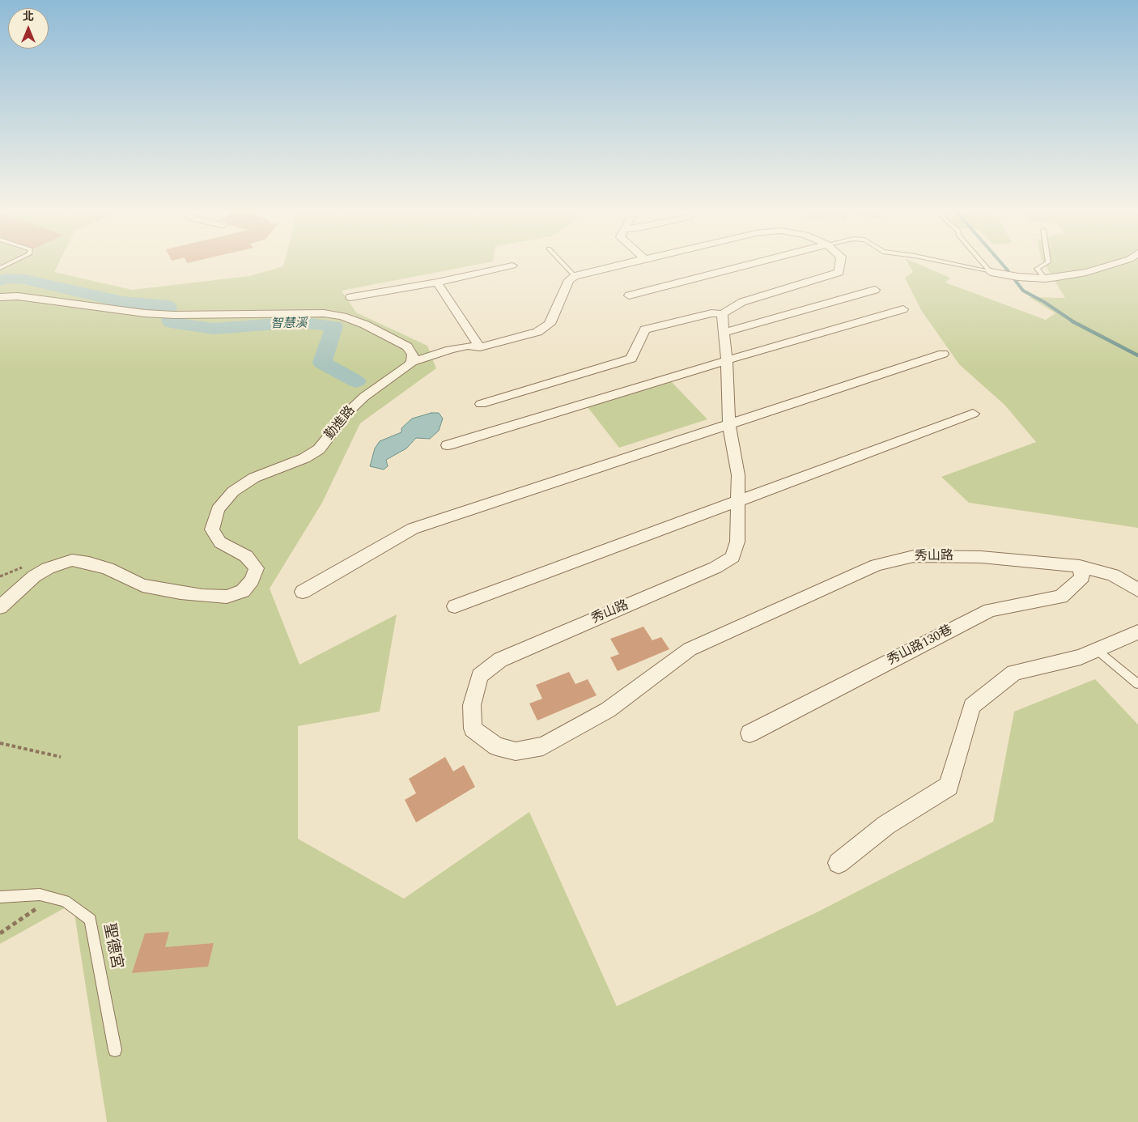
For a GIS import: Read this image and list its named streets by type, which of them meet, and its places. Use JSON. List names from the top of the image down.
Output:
{
  "streets": {
    "street": ["勤進路", "秀山路", "秀山路130巷"],
    "lane": ["聖德宮"]
  },
  "crossings": [
    ["秀山路", "秀山路130巷"]
  ],
  "water": ["智慧溪"],
  "north": "top"
}
